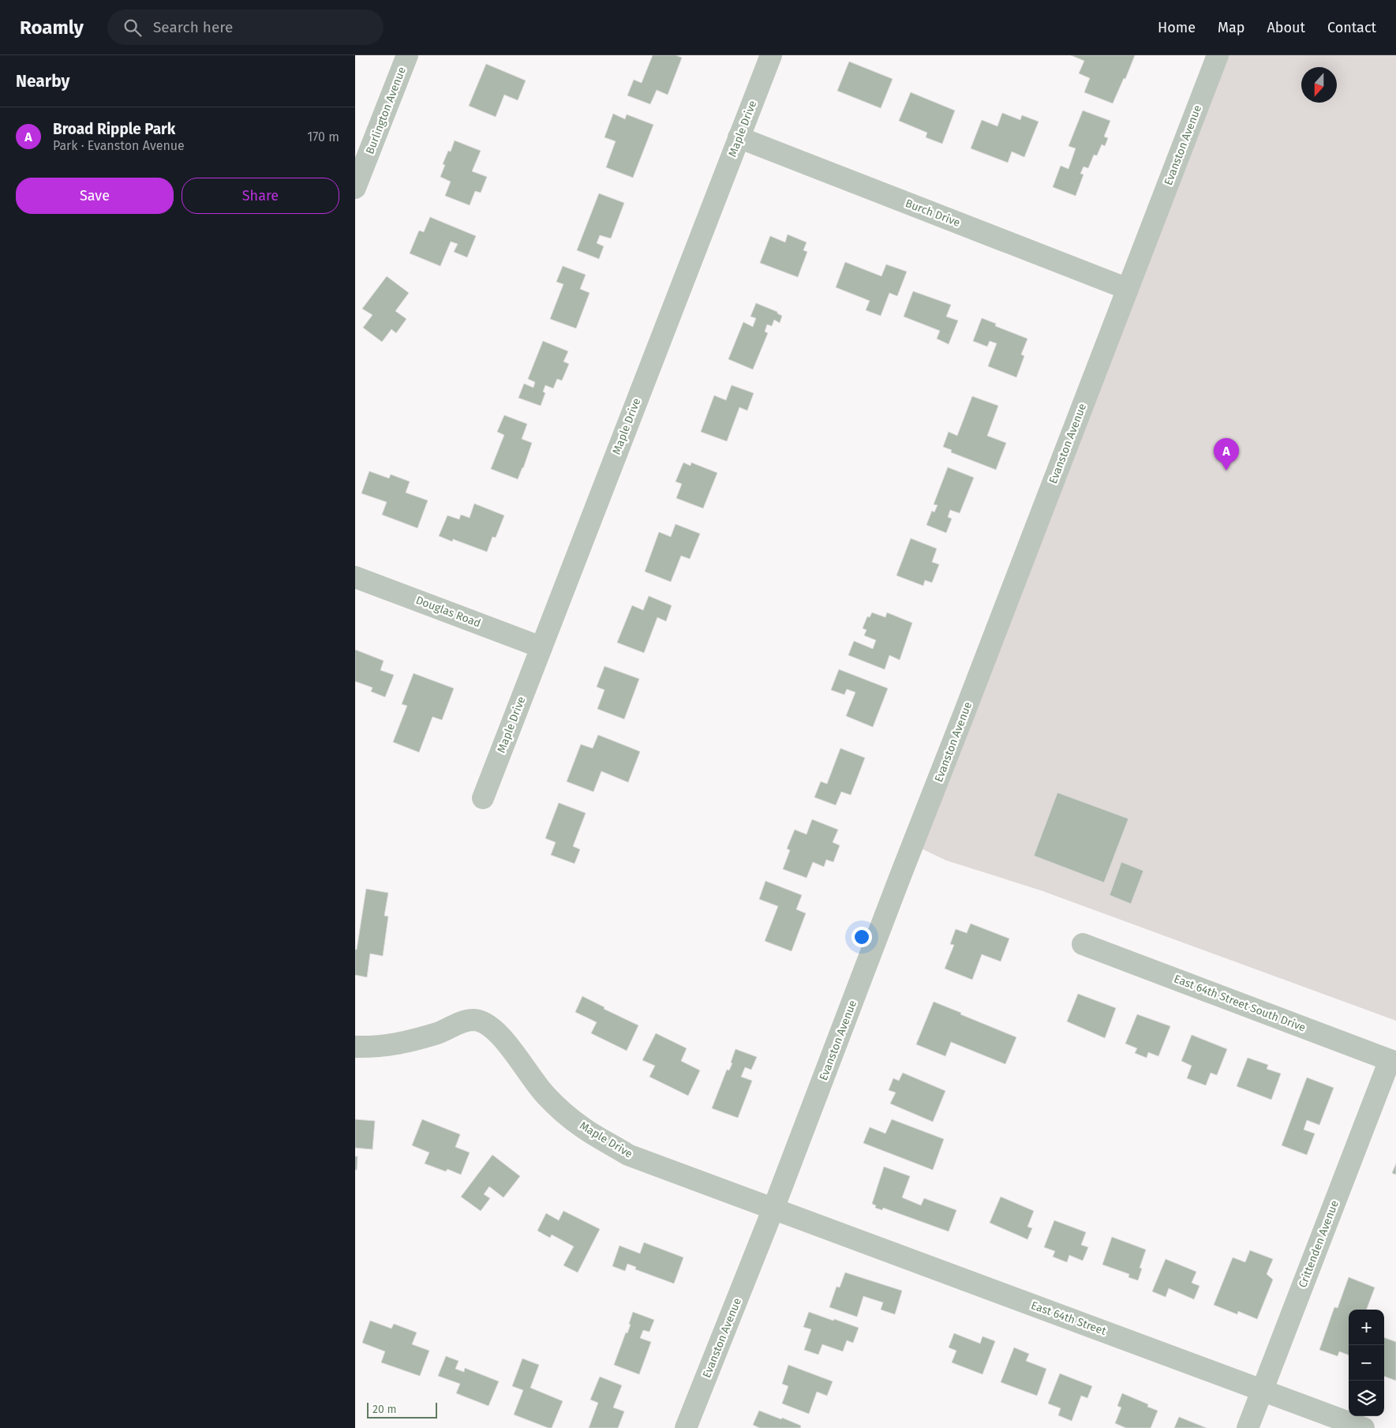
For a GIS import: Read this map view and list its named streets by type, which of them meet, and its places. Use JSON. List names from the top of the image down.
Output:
{
  "streets": {
    "street": [
      "Burlington Avenue",
      "Maple Drive",
      "Evanston Avenue",
      "Burch Drive",
      "Douglas Road",
      "East 64th Street South Drive",
      "Crittenden Avenue",
      "East 64th Street"
    ]
  },
  "crossings": [
    ["Maple Drive", "Evanston Avenue"],
    ["Maple Drive", "Burch Drive"],
    ["Maple Drive", "Douglas Road"],
    ["Maple Drive", "East 64th Street"],
    ["Evanston Avenue", "Burch Drive"],
    ["Evanston Avenue", "East 64th Street"],
    ["East 64th Street South Drive", "Crittenden Avenue"],
    ["Crittenden Avenue", "East 64th Street"]
  ],
  "scale_bar": "20 m",
  "north": "bottom",
  "page": {
    "header": "Roamly",
    "search": "Search here",
    "nav": [
      "Home",
      "Map",
      "About",
      "Contact"
    ],
    "heading": "Nearby",
    "list": [
      {
        "mark": "A",
        "name": "Broad Ripple Park",
        "note": "Park · Evanston Avenue",
        "value": "170 m"
      }
    ],
    "buttons": ["Save", "Share"],
    "pins": "A",
    "map_buttons": ["+", "−"],
    "scale": "20 m"
  }
}
